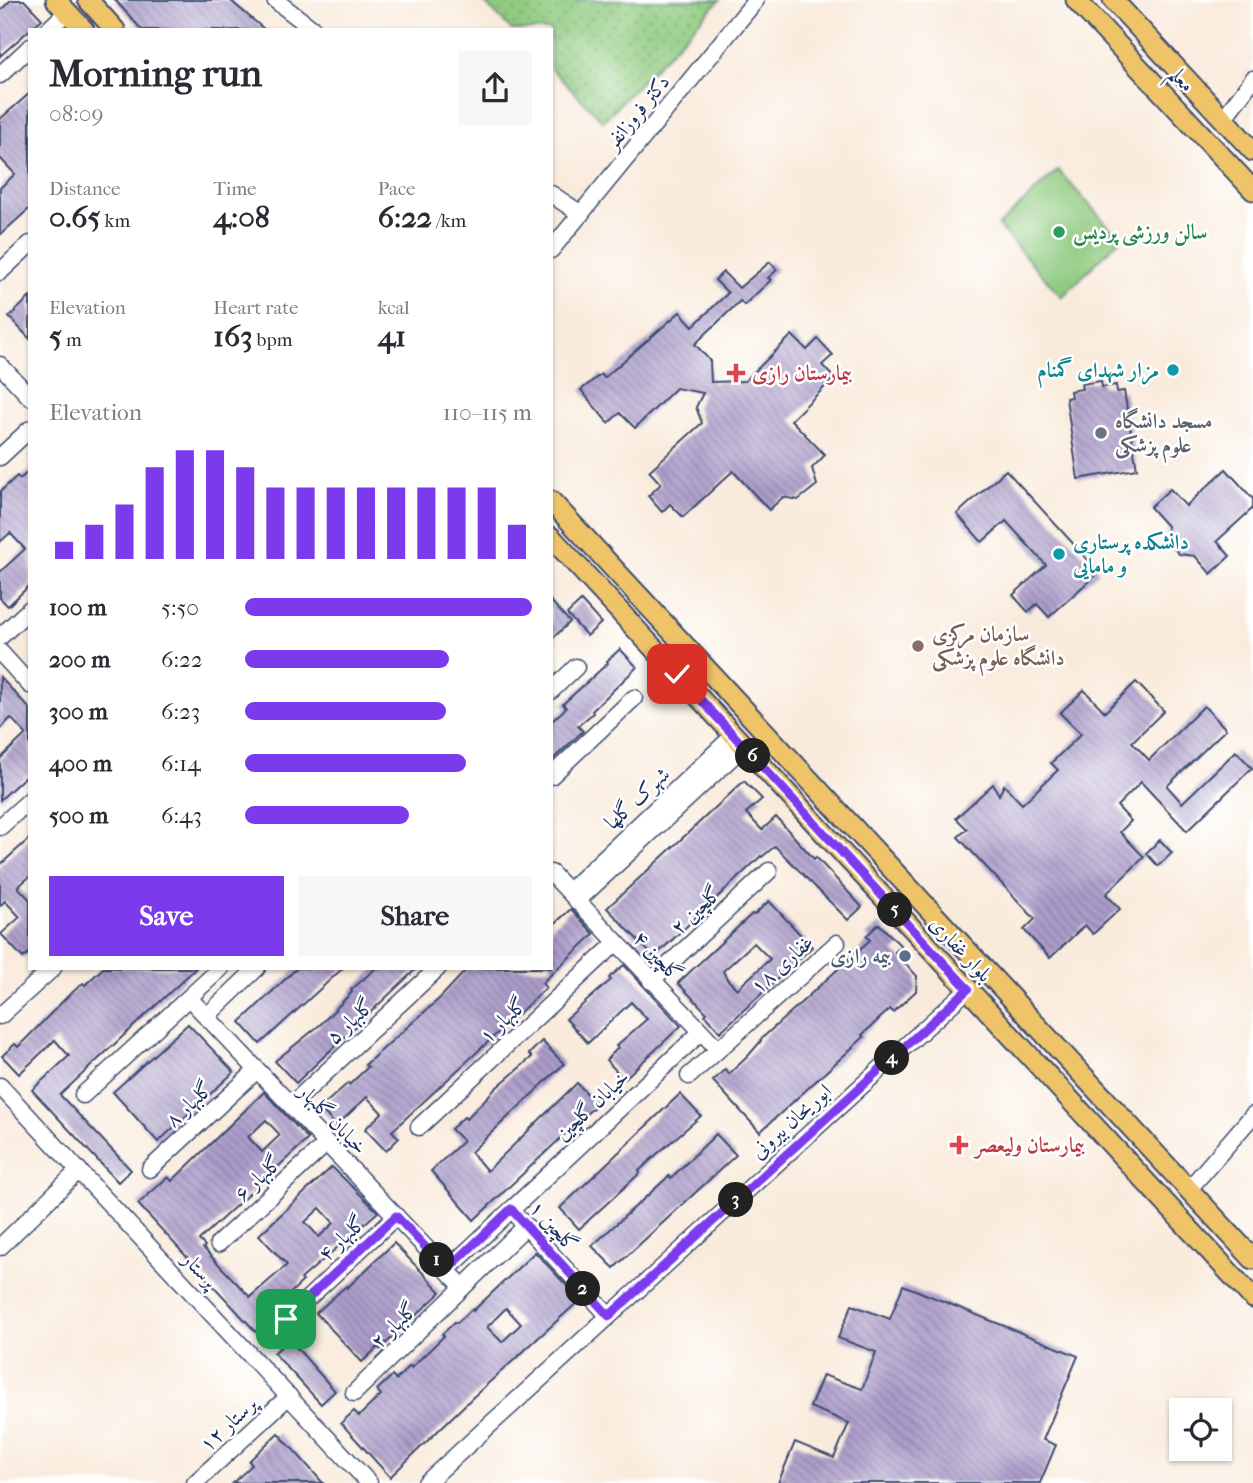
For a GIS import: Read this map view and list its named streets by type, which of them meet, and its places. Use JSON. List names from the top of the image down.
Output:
{
  "streets": {
    "main road": ["معلم", "بلوار غفاری"],
    "street": [
      "دکتر فروزانفر",
      "شهرک گلها",
      "گلچین ۲",
      "گلچین ۴",
      "غفاری ۱۸",
      "گلبهار ۱",
      "گلبهار ۵",
      "گلبهار ۸",
      "خیابان گلچین",
      "خیابان گلبهار",
      "ابوریحان بیرونی",
      "گلبهار ۶",
      "گلچین ۱",
      "گلبهار ۴",
      "پرستار",
      "گلبهار ۲",
      "پرستار ۱۲"
    ]
  },
  "crossings": [
    ["شهرک گلها", "بلوار غفاری"],
    ["شهرک گلها", "گلچین ۴"],
    ["گلچین ۲", "گلچین ۴"],
    ["بلوار غفاری", "ابوریحان بیرونی"],
    ["گلچین ۴", "غفاری ۱۸"],
    ["گلچین ۴", "گلبهار ۱"],
    ["گلچین ۴", "خیابان گلچین"],
    ["گلبهار ۵", "خیابان گلبهار"],
    ["گلبهار ۸", "خیابان گلبهار"],
    ["خیابان گلچین", "گلچین ۱"],
    ["خیابان گلبهار", "گلبهار ۶"],
    ["خیابان گلبهار", "گلبهار ۴"],
    ["خیابان گلبهار", "گلبهار ۲"],
    ["ابوریحان بیرونی", "گلچین ۱"],
    ["گلچین ۱", "گلبهار ۲"],
    ["پرستار", "پرستار ۱۲"]
  ],
  "places": {
    "other": [
      "سالن ورزشی پردیس",
      "مزار شهدای گمنام",
      "مسجد دانشگاه علوم پزشکی",
      "دانشکده پرستاری و مامایی",
      "سازمان مرکزی دانشگاه علوم پزشکی",
      "بیمه رازی"
    ],
    "health": ["بیمارستان رازی", "بیمارستان ولیعصر"]
  },
  "page": {
    "heading": ["Morning run", "08:09"],
    "stats": [
      ["Distance", "0.65 km"],
      ["Time", "4:08"],
      ["Pace", "6:22 /km"],
      ["Elevation", "5 m"],
      ["Heart rate", "163 bpm"],
      ["kcal", "41"]
    ],
    "chart": ["Elevation", "110–115 m"],
    "list": [
      {
        "name": "100 m",
        "note": "5:50"
      },
      {
        "name": "200 m",
        "note": "6:22"
      },
      {
        "name": "300 m",
        "note": "6:23"
      },
      {
        "name": "400 m",
        "note": "6:14"
      },
      {
        "name": "500 m",
        "note": "6:43"
      }
    ],
    "pins": [
      "6",
      "5",
      "4",
      "3",
      "1",
      "2"
    ],
    "buttons": ["Save", "Share"]
  }
}
